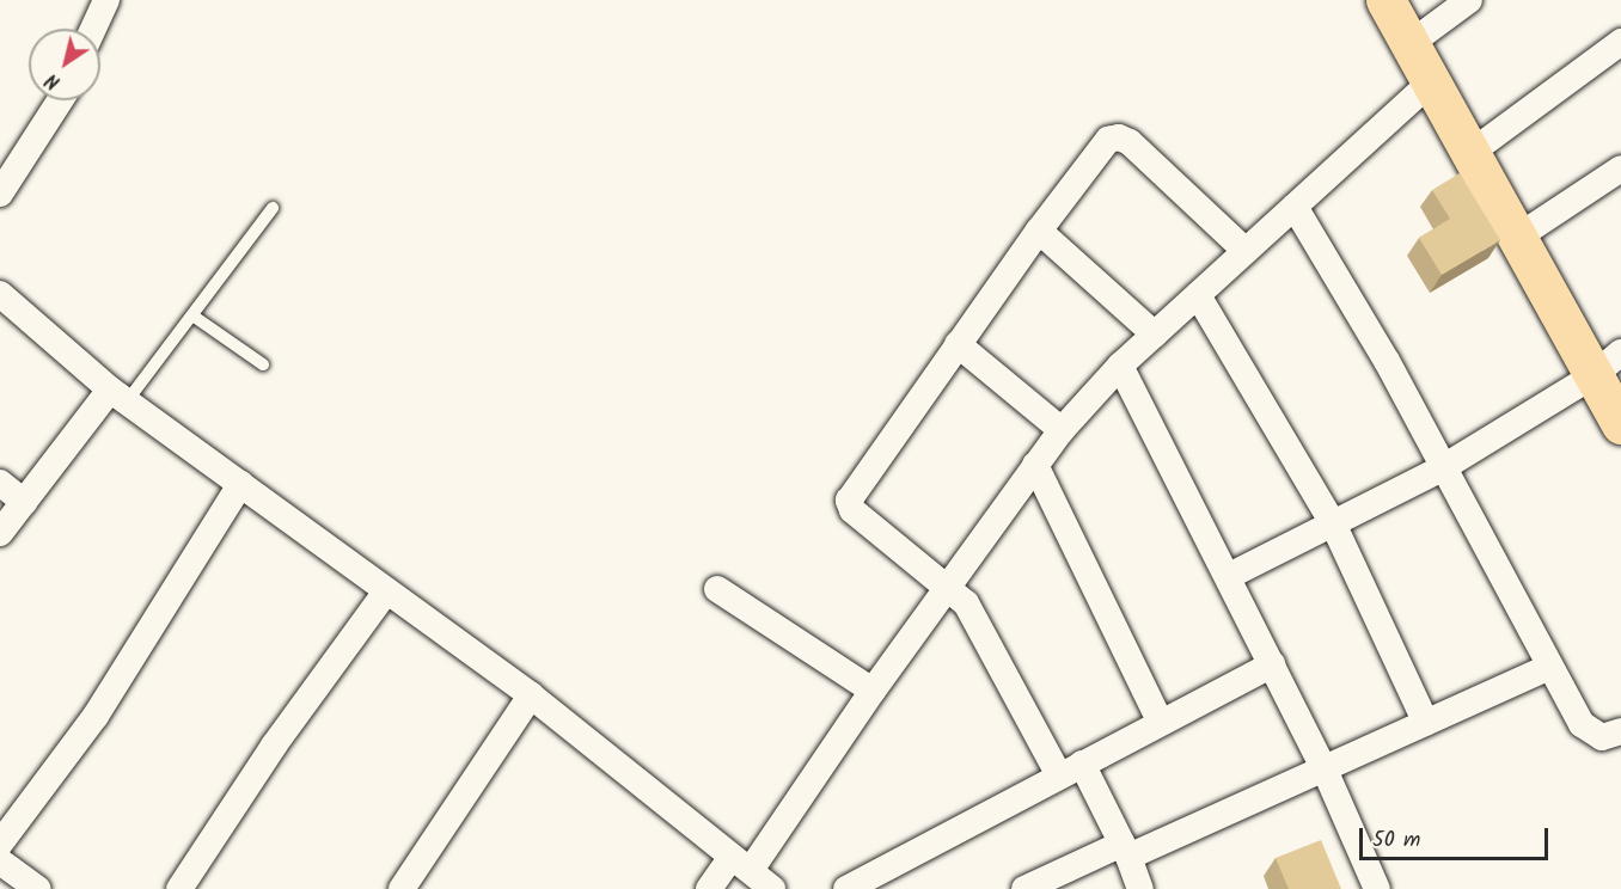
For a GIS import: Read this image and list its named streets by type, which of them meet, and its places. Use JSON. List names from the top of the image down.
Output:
{
  "scale_bar": "50 m",
  "north": "bottom left"
}
